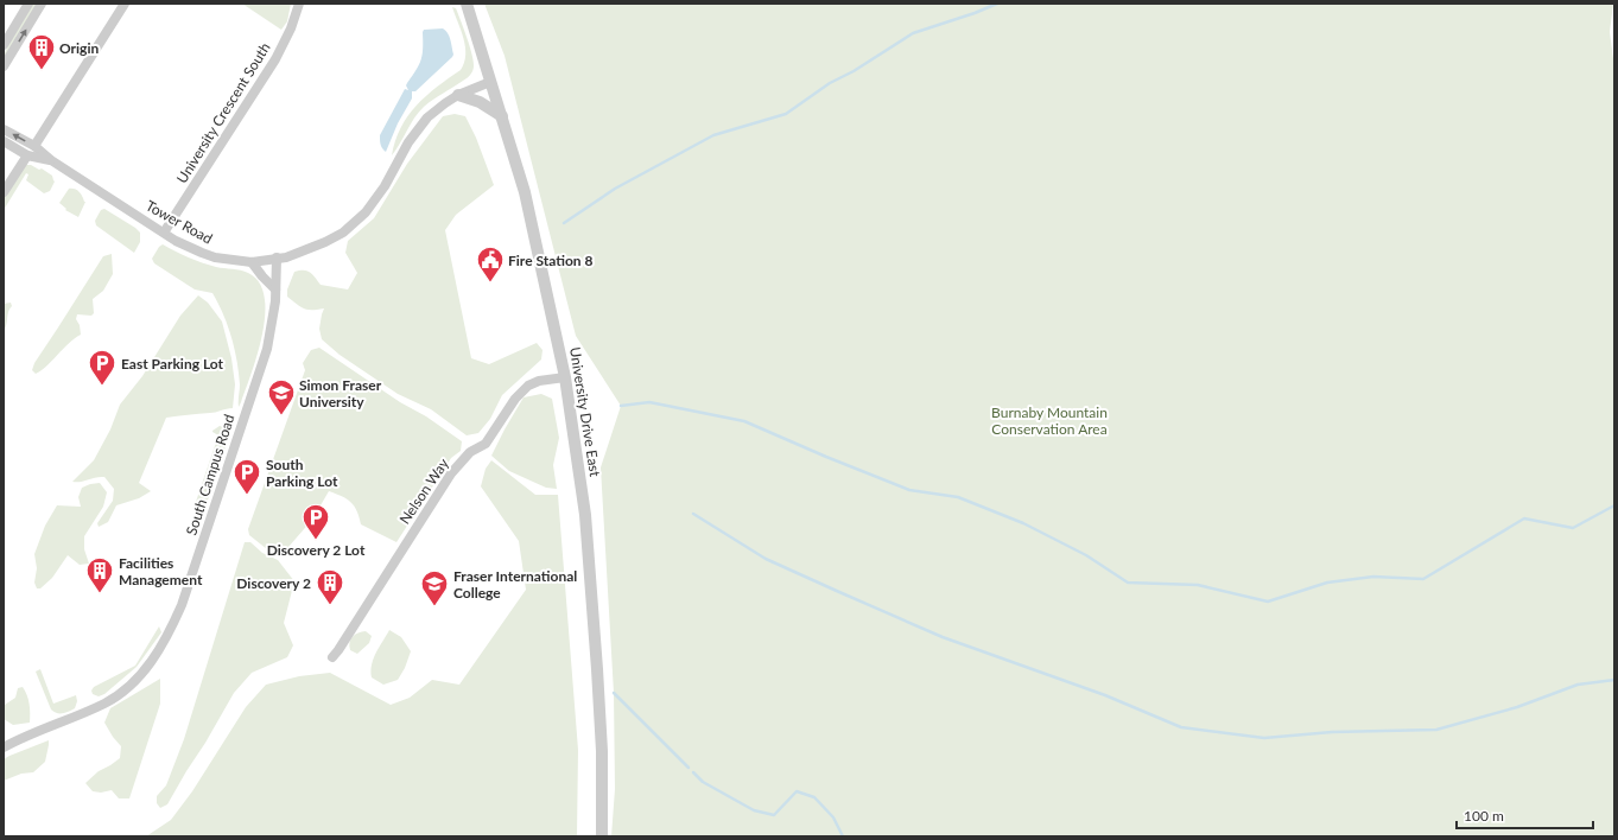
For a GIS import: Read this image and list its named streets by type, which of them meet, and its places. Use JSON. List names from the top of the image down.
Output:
{
  "streets": {
    "street": [
      "University Crescent South",
      "Tower Road",
      "University Drive East",
      "South Campus Road",
      "Nelson Way"
    ]
  },
  "crossings": [
    ["University Crescent South", "Tower Road"],
    ["Tower Road", "University Drive East"],
    ["Tower Road", "South Campus Road"],
    ["University Drive East", "Nelson Way"]
  ],
  "parks": ["Burnaby Mountain Conservation Area"],
  "places": {
    "building": ["Origin", "Facilities Management", "Discovery 2"],
    "public building": ["Fire Station 8"],
    "parking": ["East Parking Lot", "South Parking Lot", "Discovery 2 Lot"],
    "school or university": ["Simon Fraser University", "Fraser International College"]
  },
  "scale_bar": "100 m"
}
